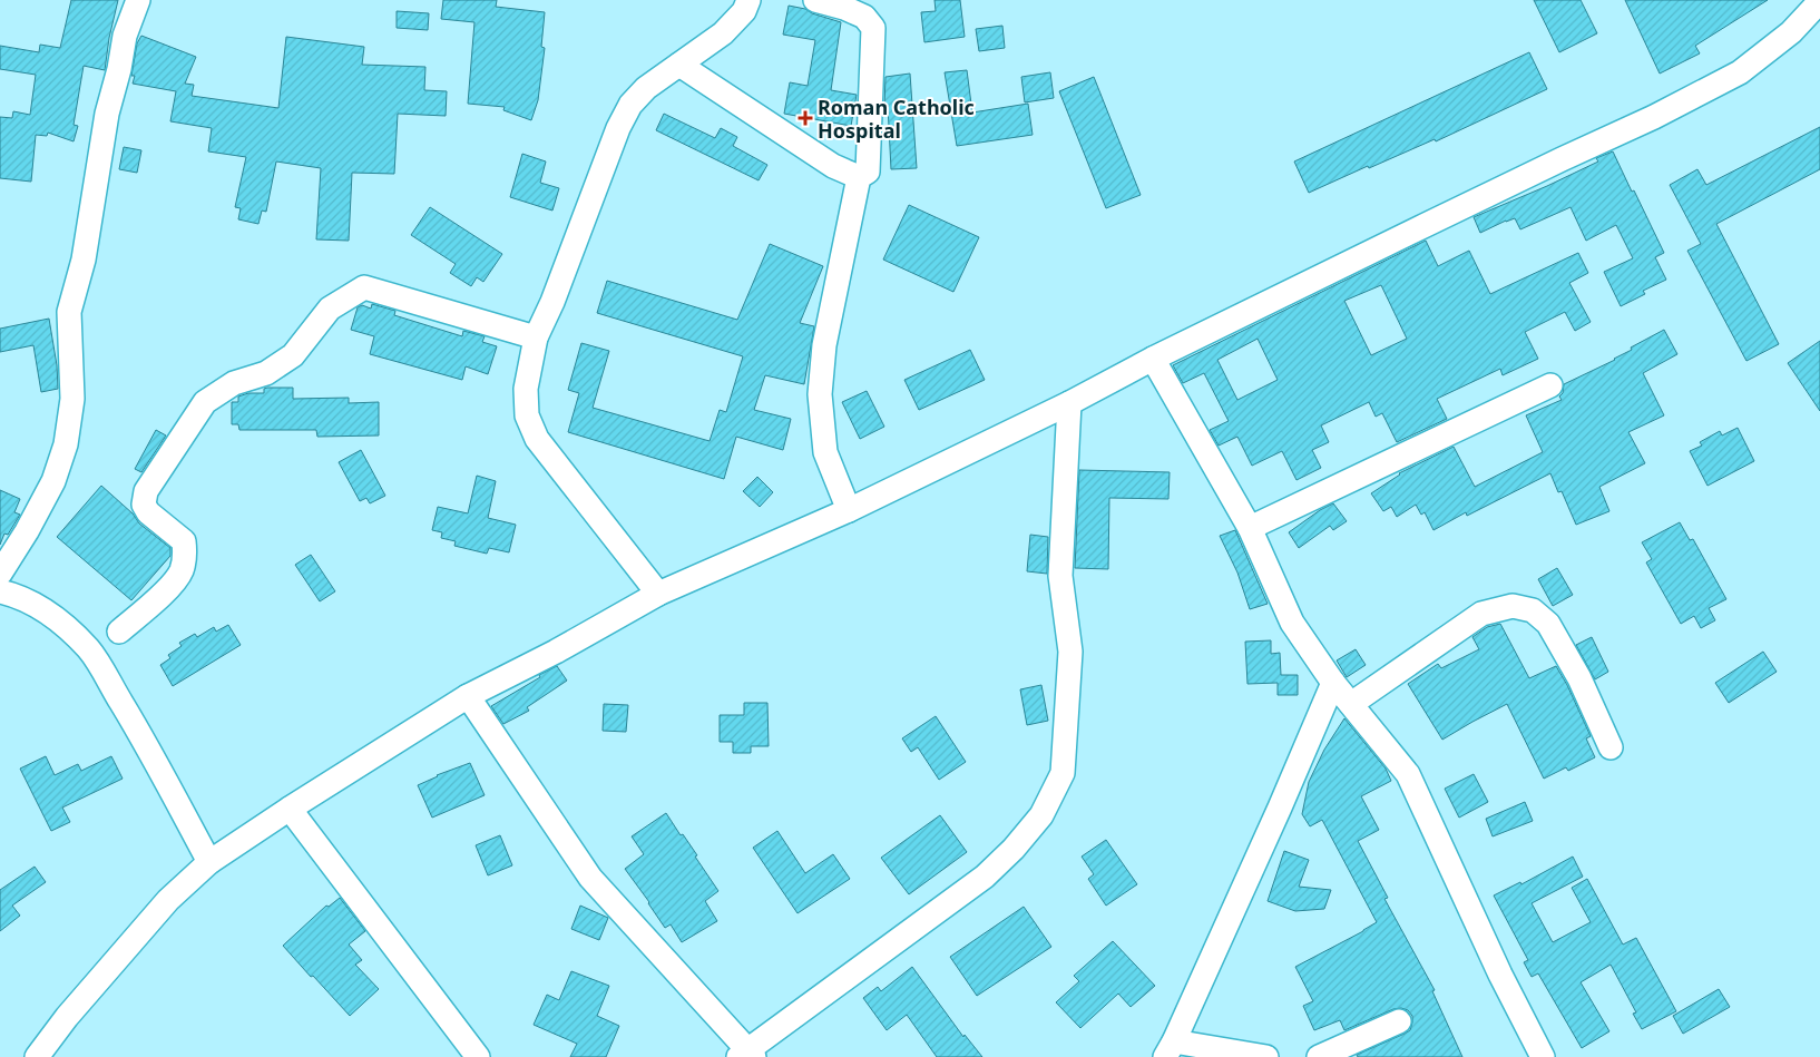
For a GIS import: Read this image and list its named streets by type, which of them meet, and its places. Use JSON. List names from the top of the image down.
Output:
{
  "places": {
    "health": ["Roman Catholic Hospital"]
  }
}
